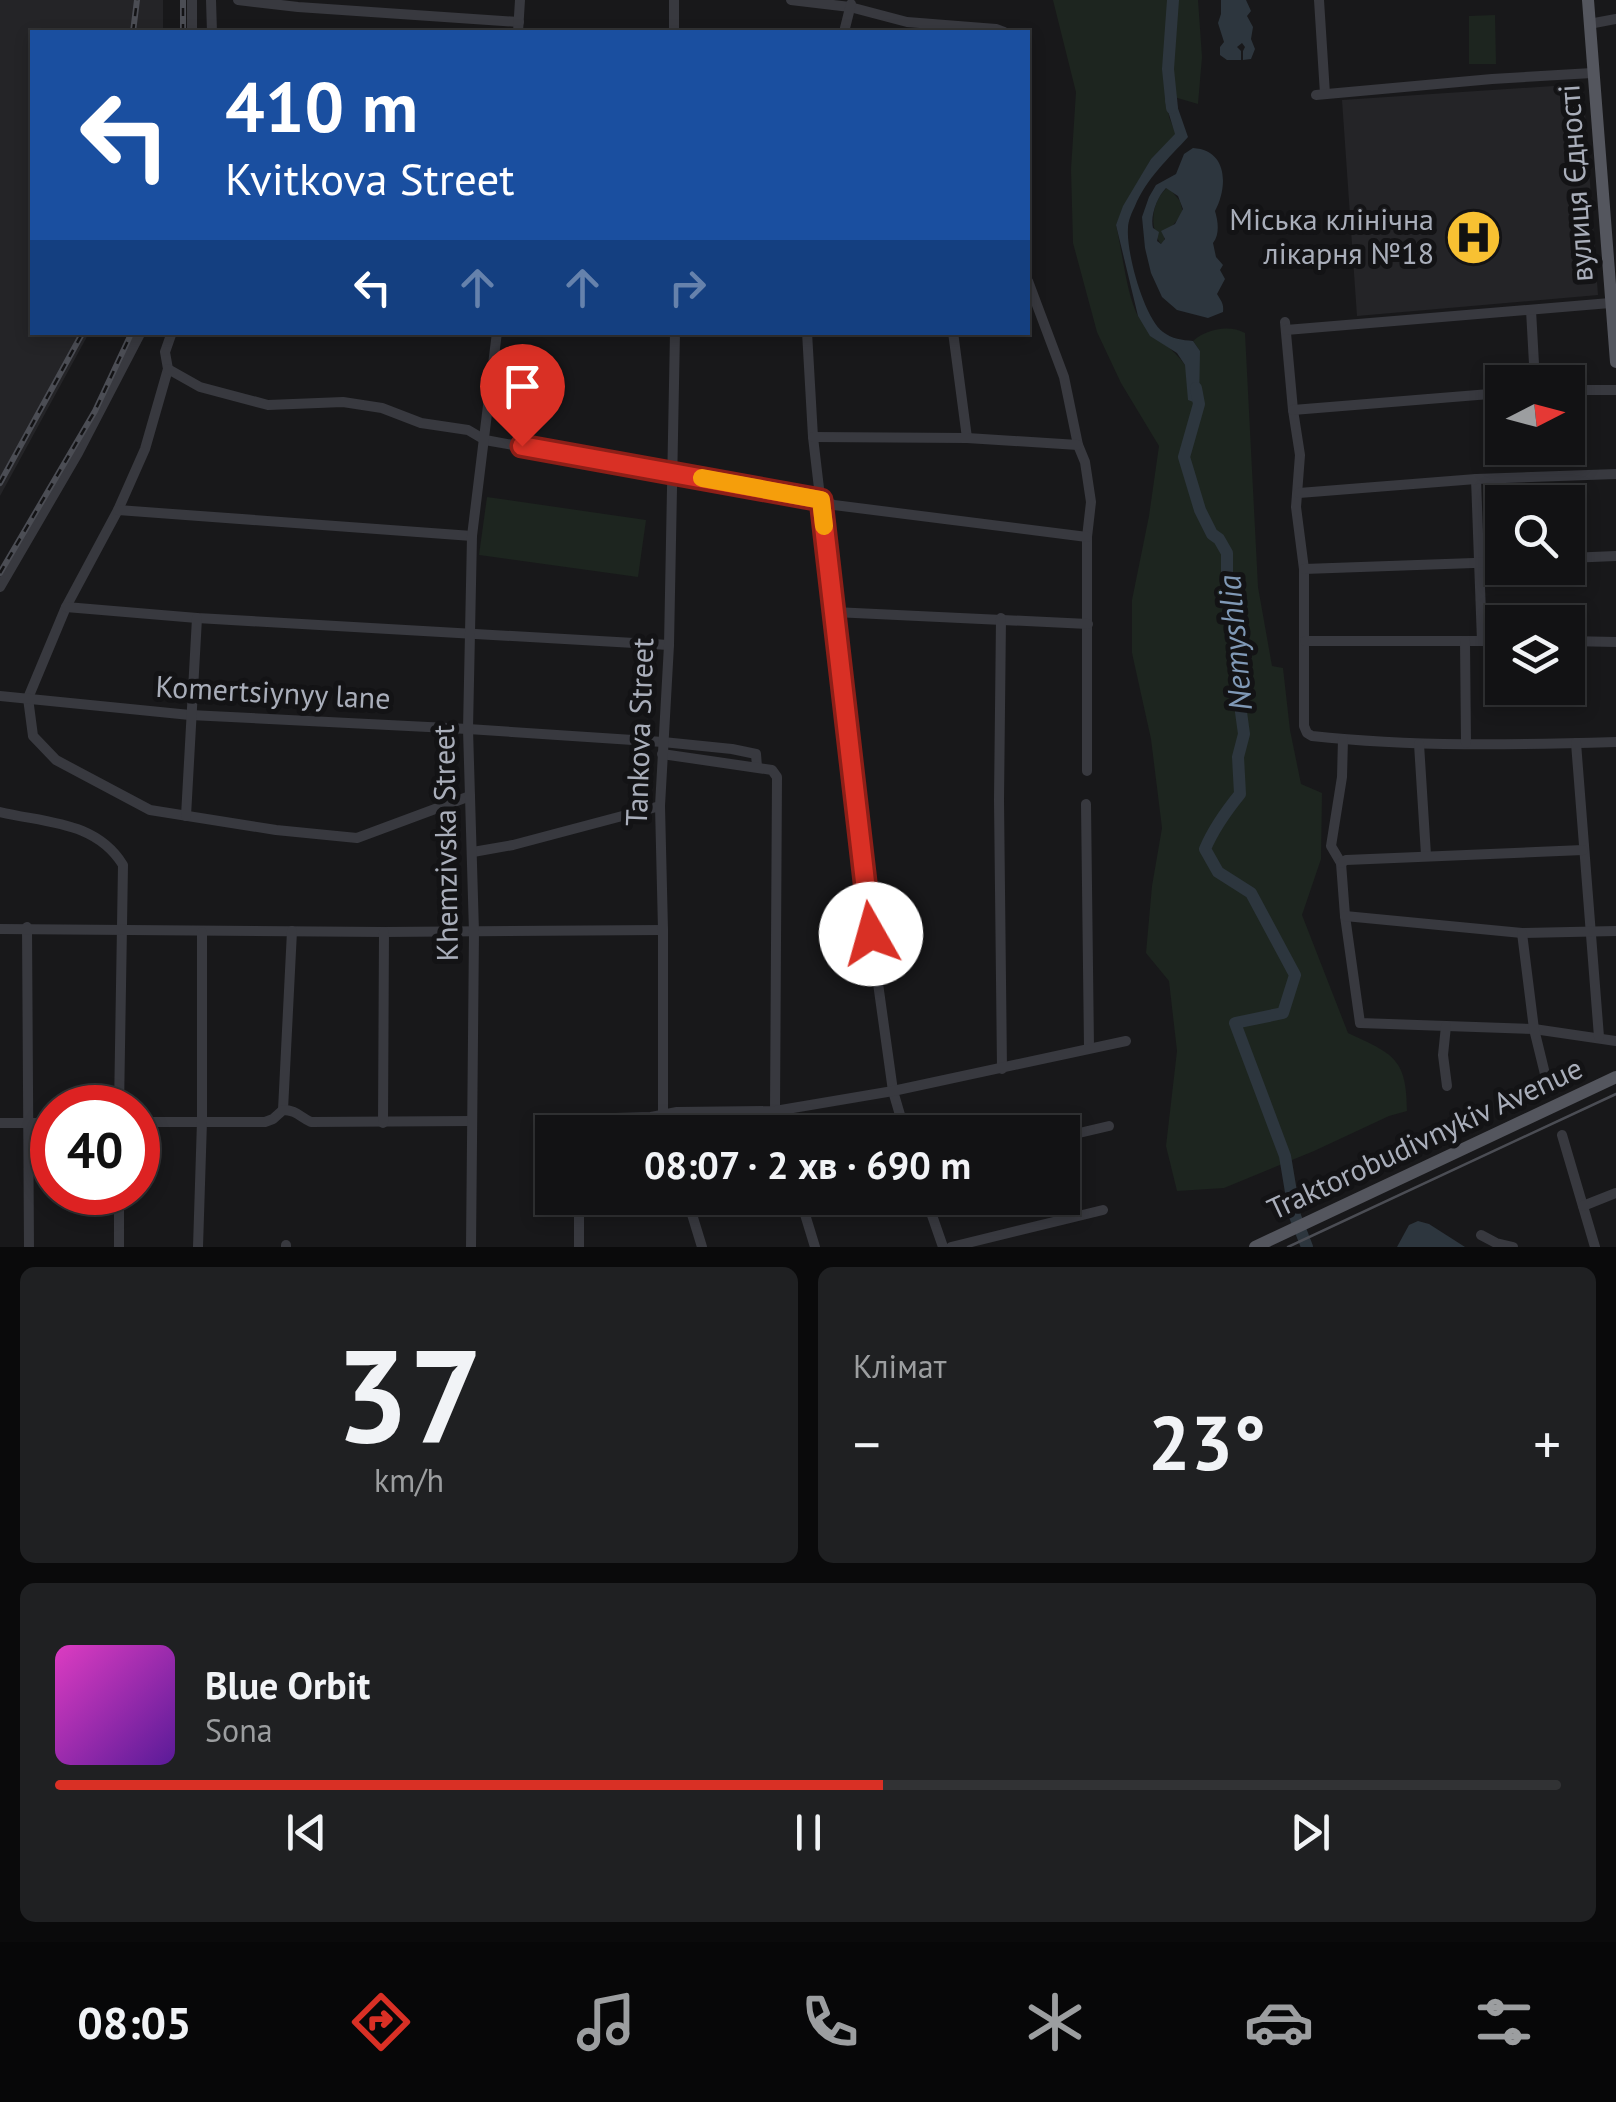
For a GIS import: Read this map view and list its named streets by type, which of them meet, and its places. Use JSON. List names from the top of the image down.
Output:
{
  "streets": {
    "main road": ["вулиця Єдності", "Traktorobudivnykiv Avenue"],
    "street": ["Komertsiynyy lane", "Tankova Street", "Khemzivska Street"]
  },
  "crossings": [
    ["Komertsiynyy lane", "Tankova Street"],
    ["Komertsiynyy lane", "Khemzivska Street"]
  ],
  "water": ["Nemyshlia"],
  "places": {
    "hospital": ["Міська клінічна лікарня №18"]
  },
  "north": "right",
  "page": {
    "turn": ["410 m", "Kvitkova Street"],
    "limit": "40",
    "trip": "08:07 · 2 хв · 690 m",
    "tile": [
      ["37", "km/h"],
      "Клімат"
    ],
    "heat": ["−", "23°", "+"],
    "song": ["Blue Orbit", "Sona"],
    "tabs": "08:05"
  }
}
